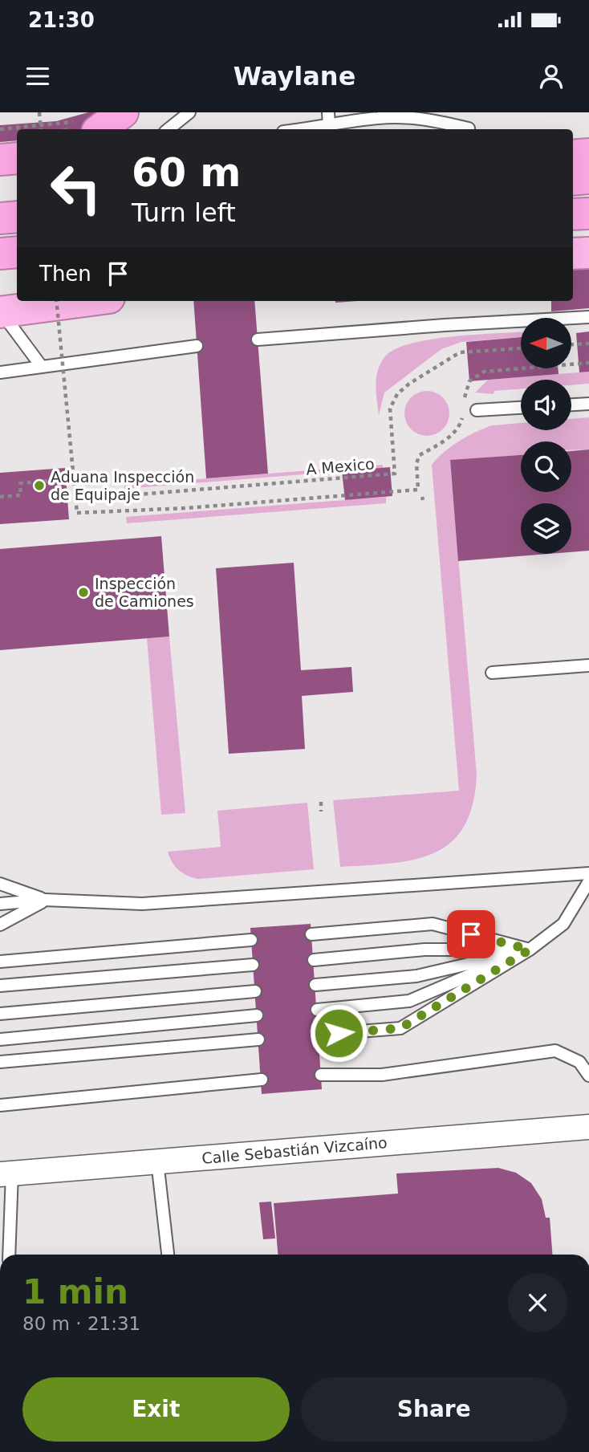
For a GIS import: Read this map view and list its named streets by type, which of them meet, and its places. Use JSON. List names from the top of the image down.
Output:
{
  "streets": {
    "street": ["Calle Sebastián Vizcaíno"],
    "path": ["A Mexico"]
  },
  "places": ["Aduana Inspección de Equipaje", "Inspección de Camiones"],
  "north": "left",
  "page": {
    "status": "21:30",
    "header": "Waylane",
    "turn": ["60 m", "Turn left"],
    "then": "Then",
    "heading": ["1 min", "80 m · 21:31"],
    "buttons": ["Exit", "Share"]
  }
}
